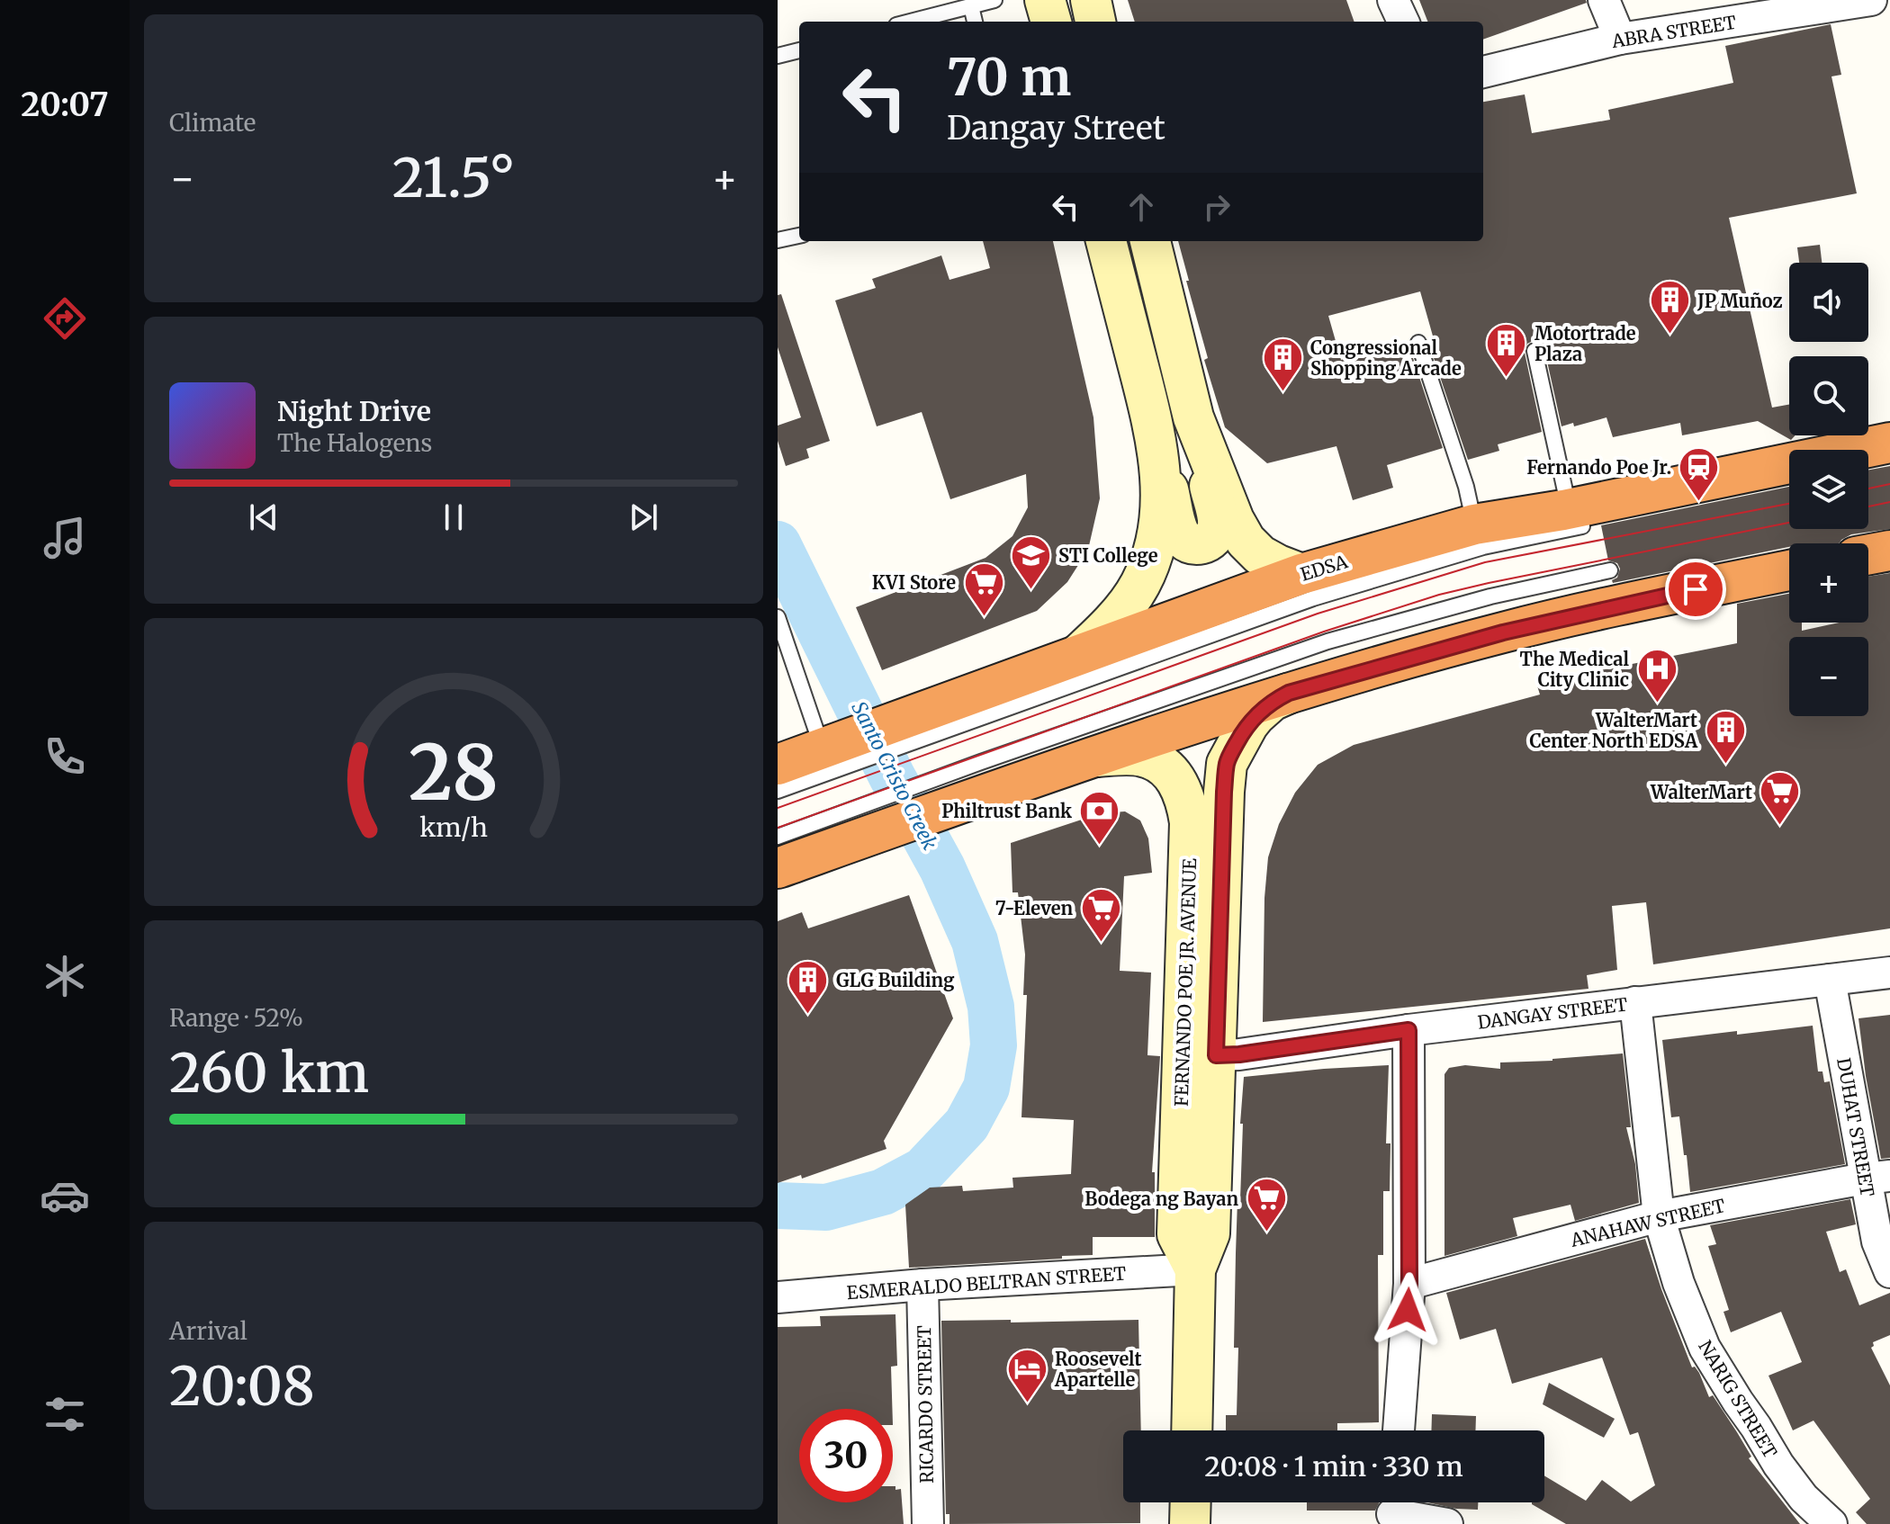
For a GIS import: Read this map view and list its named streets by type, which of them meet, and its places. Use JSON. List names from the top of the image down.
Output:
{
  "streets": {
    "highway": ["EDSA"],
    "main road": ["FERNANDO POE JR. AVENUE"],
    "street": [
      "ABRA STREET",
      "DANGAY STREET",
      "DUHAT STREET",
      "ANAHAW STREET",
      "ESMERALDO BELTRAN STREET",
      "NARIG STREET",
      "RICARDO STREET"
    ]
  },
  "crossings": [
    ["FERNANDO POE JR. AVENUE", "DANGAY STREET"],
    ["FERNANDO POE JR. AVENUE", "ESMERALDO BELTRAN STREET"],
    ["DANGAY STREET", "DUHAT STREET"],
    ["DANGAY STREET", "NARIG STREET"],
    ["DUHAT STREET", "ANAHAW STREET"],
    ["ANAHAW STREET", "NARIG STREET"],
    ["ESMERALDO BELTRAN STREET", "RICARDO STREET"]
  ],
  "water": ["Santo Cristo Creek"],
  "places": {
    "building": [
      "JP Muñoz",
      "Motortrade Plaza",
      "Congressional Shopping Arcade",
      "WalterMart Center North EDSA",
      "GLG Building"
    ],
    "station": ["Fernando Poe Jr."],
    "school or university": ["STI College"],
    "supermarket": [
      "KVI Store",
      "WalterMart",
      "7-Eleven",
      "Bodega ng Bayan"
    ],
    "hospital": ["The Medical City Clinic"],
    "bank": ["Philtrust Bank"],
    "hotel": ["Roosevelt Apartelle"]
  },
  "page": {
    "tabs": "20:07",
    "tile": [
      "Climate",
      ["Range · 52%", "260 km"],
      ["Arrival", "20:08"]
    ],
    "turn": ["70 m", "Dangay Street"],
    "heat": ["−", "21.5°", "+"],
    "map_buttons": ["+", "−"],
    "song": ["Night Drive", "The Halogens"],
    "limit": "30",
    "trip": "20:08 · 1 min · 330 m",
    "gauge": ["28", "km/h"]
  }
}
